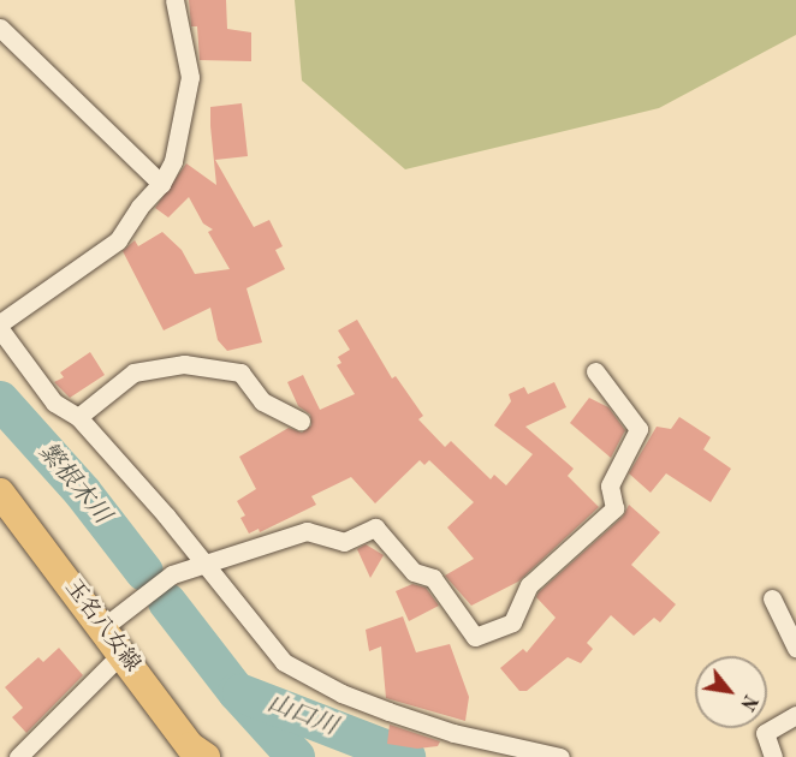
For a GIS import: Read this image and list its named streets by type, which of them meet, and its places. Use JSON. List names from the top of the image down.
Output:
{
  "streets": {
    "main road": ["玉名八女線"]
  },
  "water": ["繁根木川", "山口川"],
  "north": "bottom right"
}
